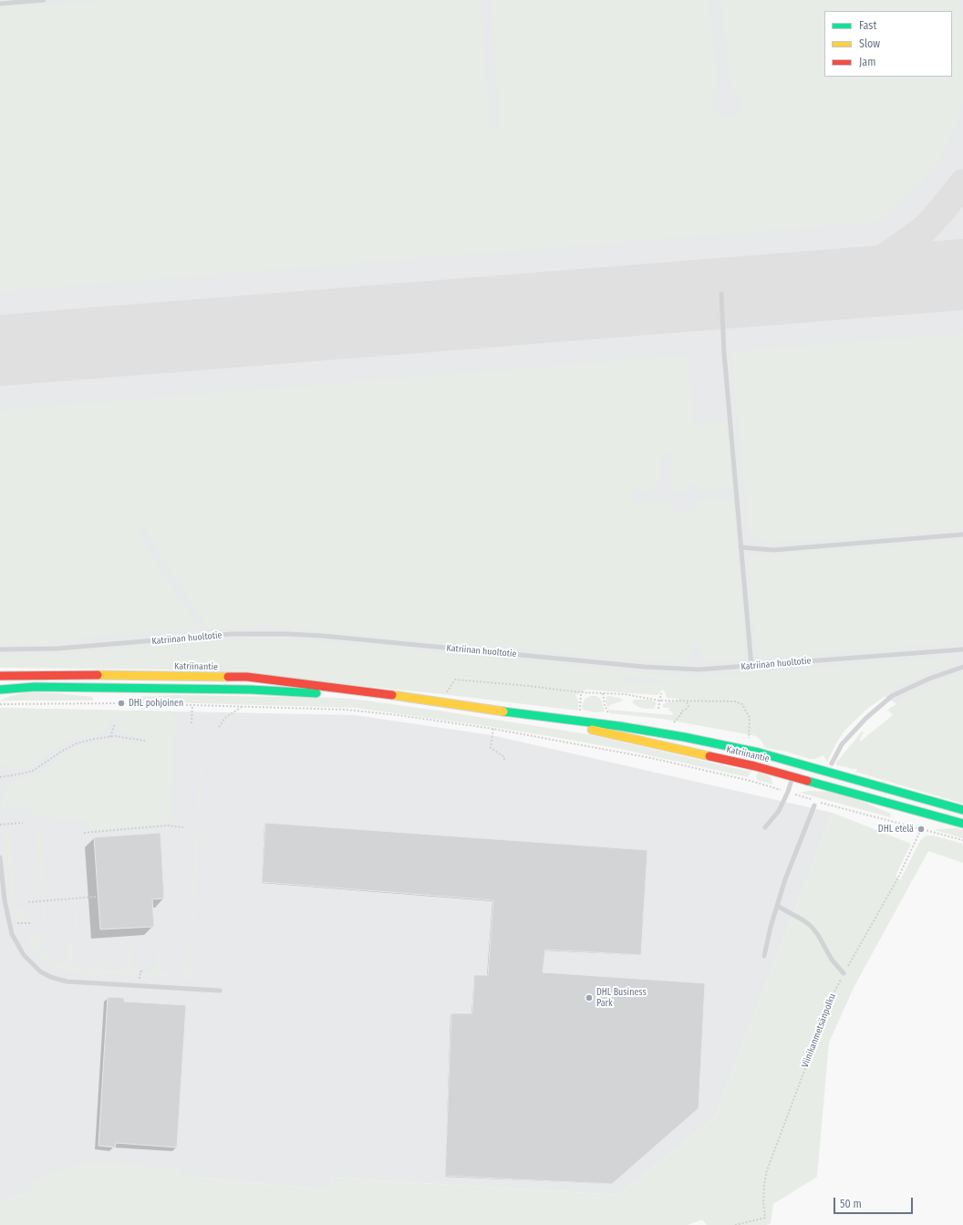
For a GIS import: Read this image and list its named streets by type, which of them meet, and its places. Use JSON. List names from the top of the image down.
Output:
{
  "streets": {
    "main road": ["Katriinantie"],
    "lane": ["Katriinan huoltotie"],
    "path": ["Viinikanmetsänpolku"]
  },
  "places": ["DHL pohjoinen", "DHL etelä", "DHL Business Park"],
  "legend": ["Fast", "Slow", "Jam"],
  "scale_bar": "50 m"
}
